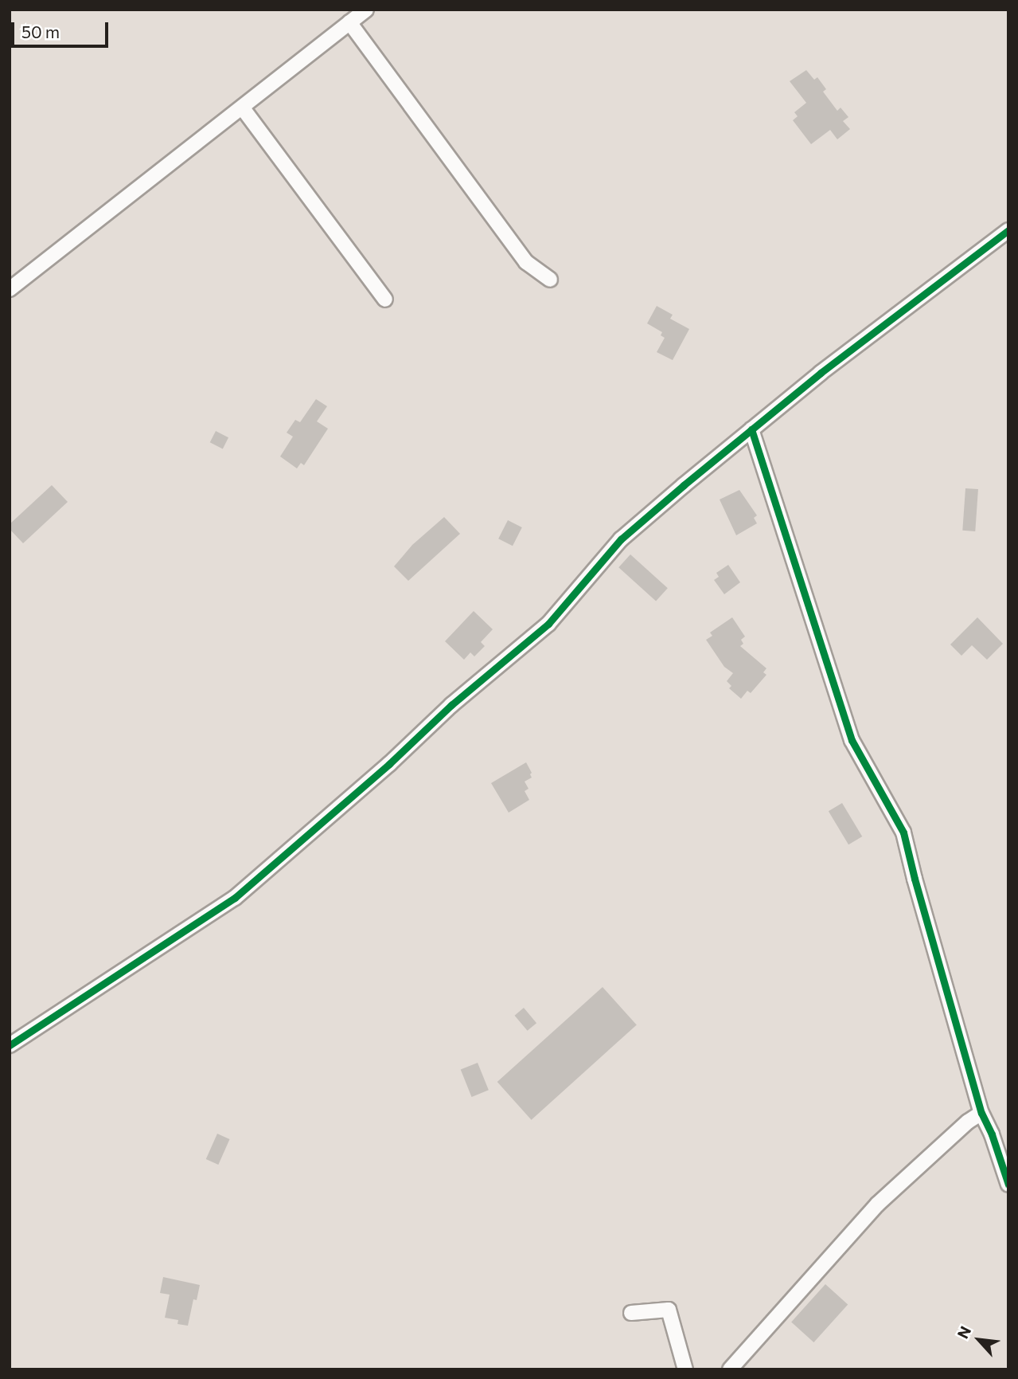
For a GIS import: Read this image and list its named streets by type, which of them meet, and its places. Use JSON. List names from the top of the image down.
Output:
{
  "scale_bar": "50 m",
  "north": "top left"
}
